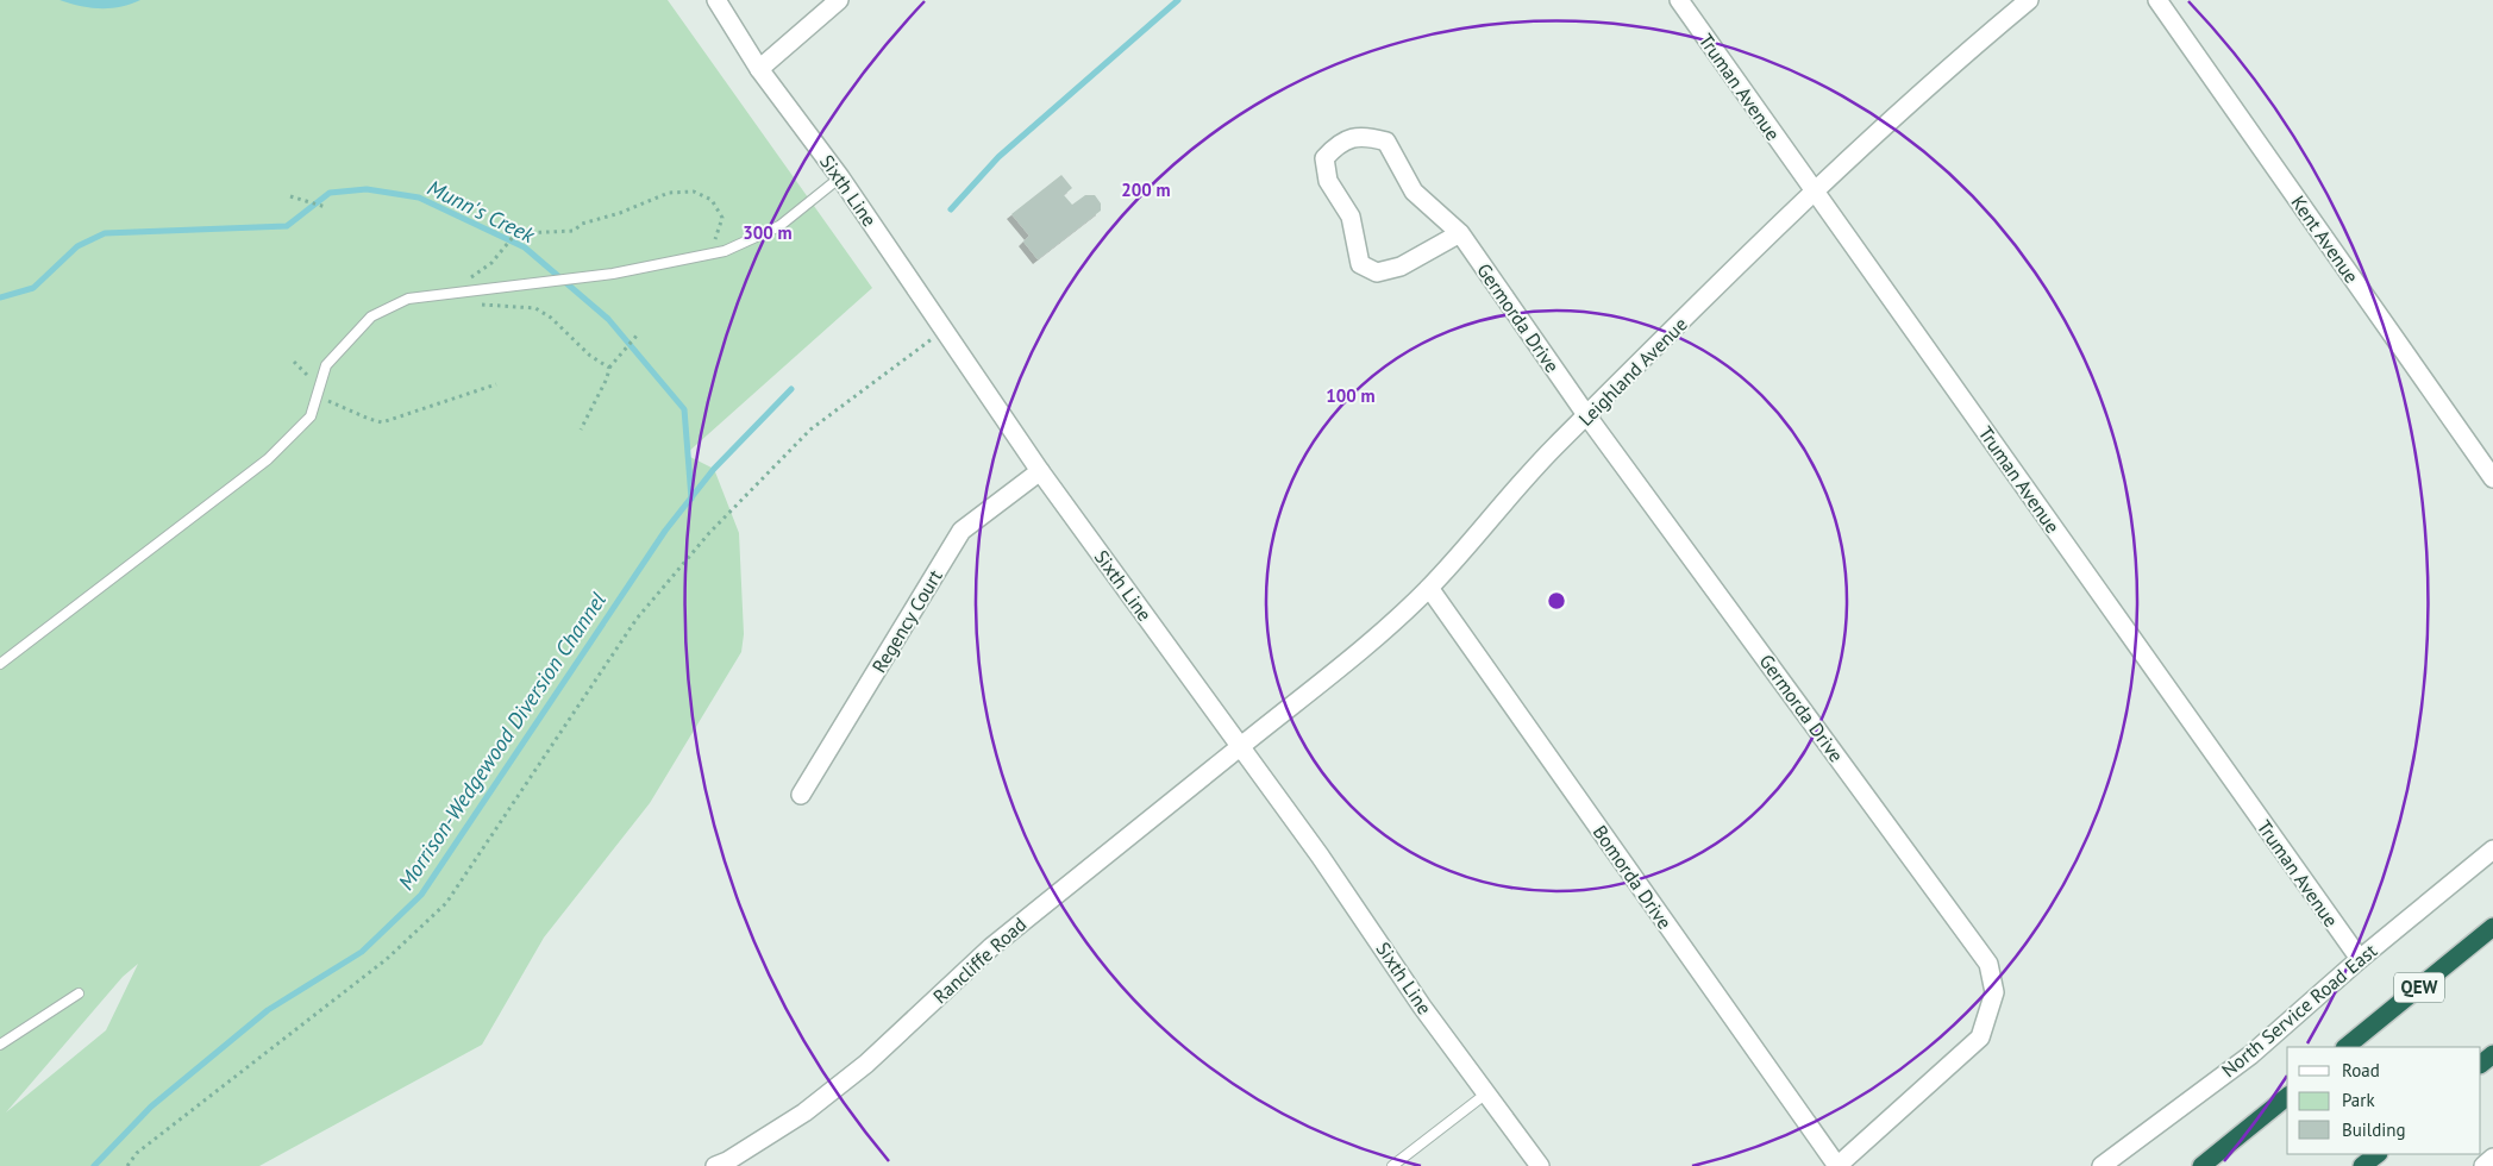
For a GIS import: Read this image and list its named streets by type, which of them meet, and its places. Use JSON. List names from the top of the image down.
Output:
{
  "streets": {
    "highway": ["QEW"],
    "street": [
      "Truman Avenue",
      "Sixth Line",
      "Kent Avenue",
      "Germorda Drive",
      "Leighland Avenue",
      "Regency Court",
      "Bomorda Drive",
      "Rancliffe Road",
      "North Service Road East"
    ]
  },
  "crossings": [
    ["Truman Avenue", "Leighland Avenue"],
    ["Truman Avenue", "North Service Road East"],
    ["Sixth Line", "Leighland Avenue"],
    ["Sixth Line", "Regency Court"],
    ["Sixth Line", "Rancliffe Road"],
    ["Germorda Drive", "Leighland Avenue"],
    ["Germorda Drive", "Bomorda Drive"],
    ["Leighland Avenue", "Bomorda Drive"],
    ["Leighland Avenue", "Rancliffe Road"]
  ],
  "water": ["Munn's Creek", "Morrison-Wedgewood Diversion Channel"],
  "legend": ["Road", "Park", "Building"],
  "rings": ["200 m", "300 m", "100 m"]
}
